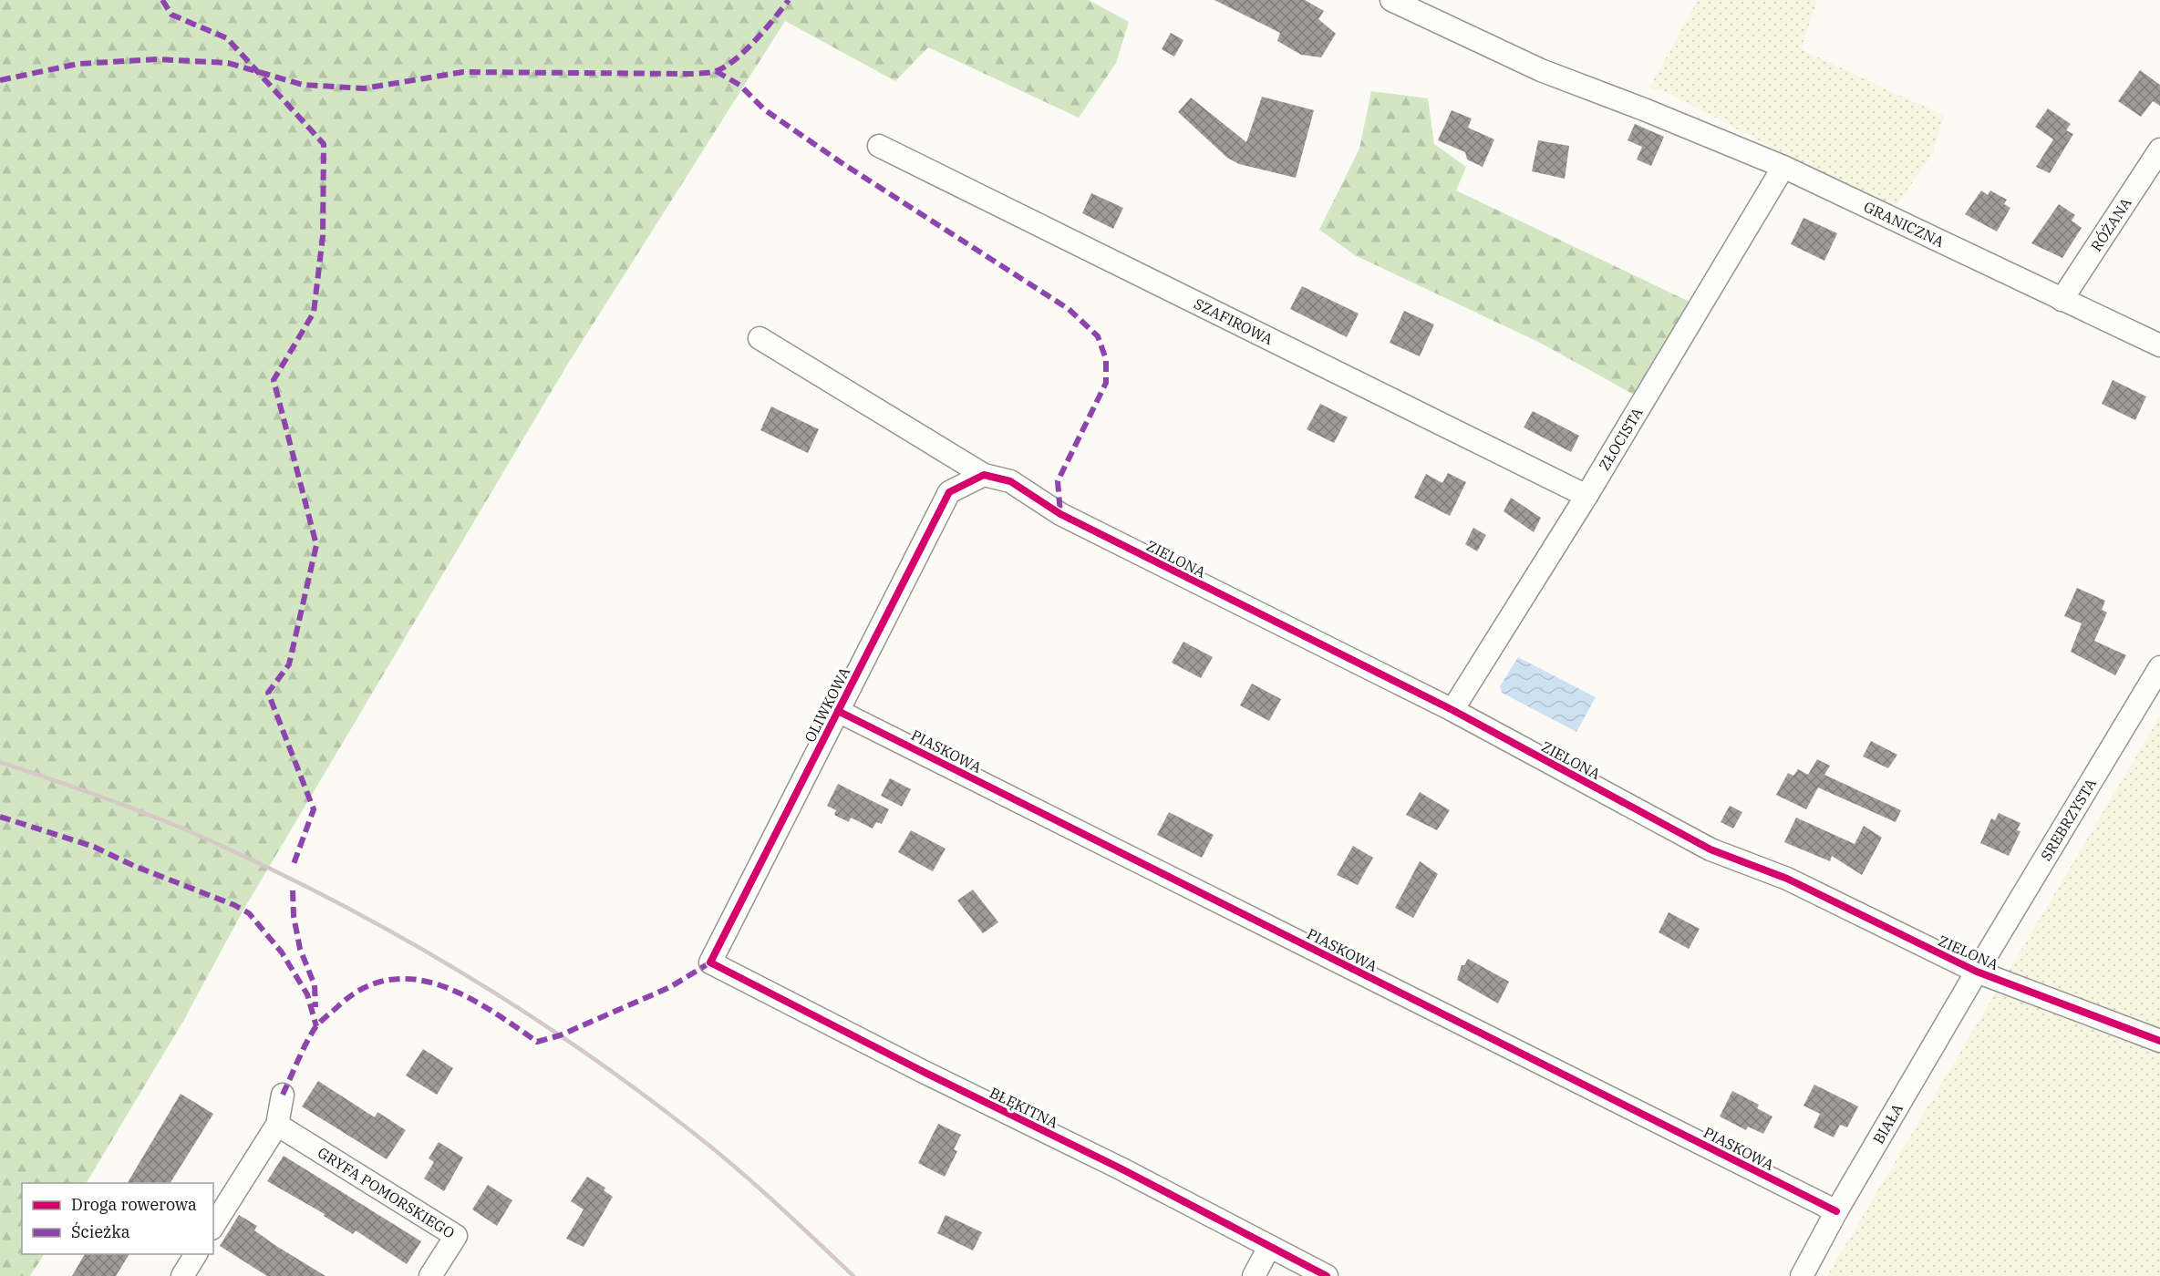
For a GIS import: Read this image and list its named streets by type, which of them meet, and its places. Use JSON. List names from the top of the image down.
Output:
{
  "streets": {
    "street": [
      "GRANICZNA",
      "RÓŻANA",
      "SZAFIROWA",
      "ZŁOCISTA",
      "ZIELONA",
      "OLIWKOWA",
      "PIASKOWA",
      "SREBRZYSTA",
      "BŁĘKITNA",
      "BIAŁA",
      "GRYFA POMORSKIEGO"
    ]
  },
  "crossings": [
    ["GRANICZNA", "RÓŻANA"],
    ["GRANICZNA", "ZŁOCISTA"],
    ["SZAFIROWA", "ZŁOCISTA"],
    ["ZŁOCISTA", "ZIELONA"],
    ["ZIELONA", "OLIWKOWA"],
    ["ZIELONA", "SREBRZYSTA"],
    ["ZIELONA", "BIAŁA"],
    ["OLIWKOWA", "PIASKOWA"],
    ["OLIWKOWA", "BŁĘKITNA"],
    ["PIASKOWA", "BIAŁA"],
    ["SREBRZYSTA", "BIAŁA"]
  ],
  "legend": ["Droga rowerowa", "Ścieżka"]
}
